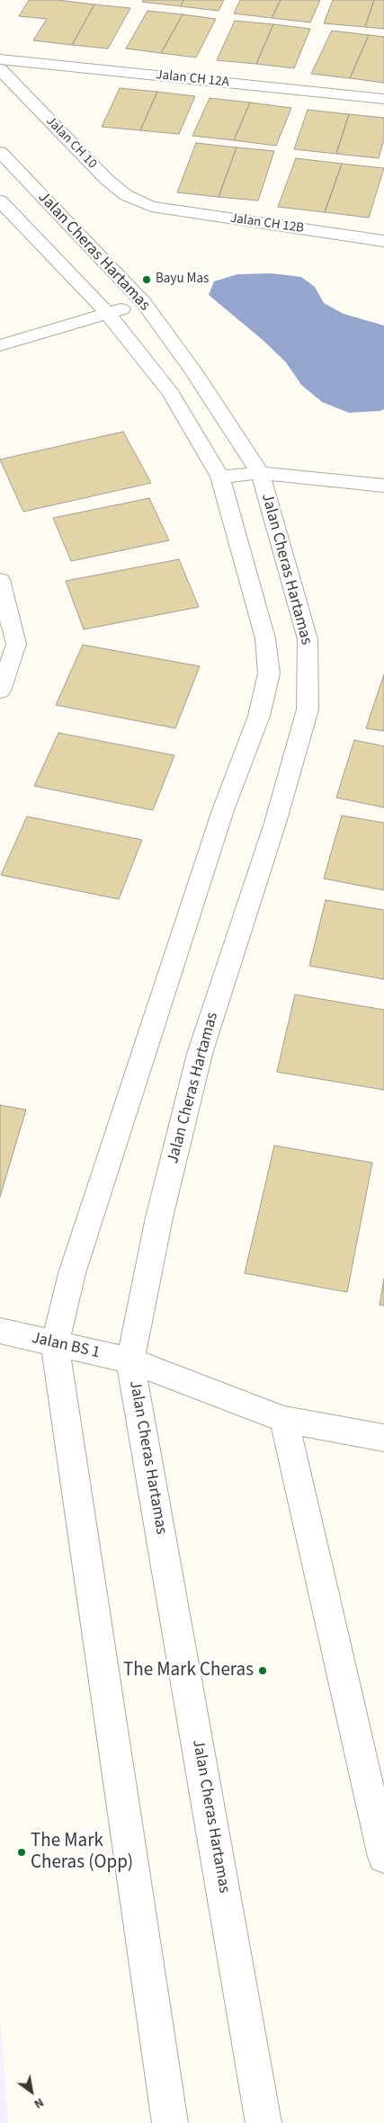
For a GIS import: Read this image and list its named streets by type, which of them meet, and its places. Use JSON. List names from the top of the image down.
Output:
{
  "streets": {
    "street": [
      "Jalan CH 12A",
      "Jalan CH 10",
      "Jalan CH 12B",
      "Jalan Cheras Hartamas",
      "Jalan BS 1"
    ]
  },
  "crossings": [
    ["Jalan CH 10", "Jalan CH 12B"],
    ["Jalan Cheras Hartamas", "Jalan BS 1"]
  ],
  "places": ["Bayu Mas", "The Mark Cheras", "The Mark Cheras (Opp)"],
  "north": "bottom right"
}
